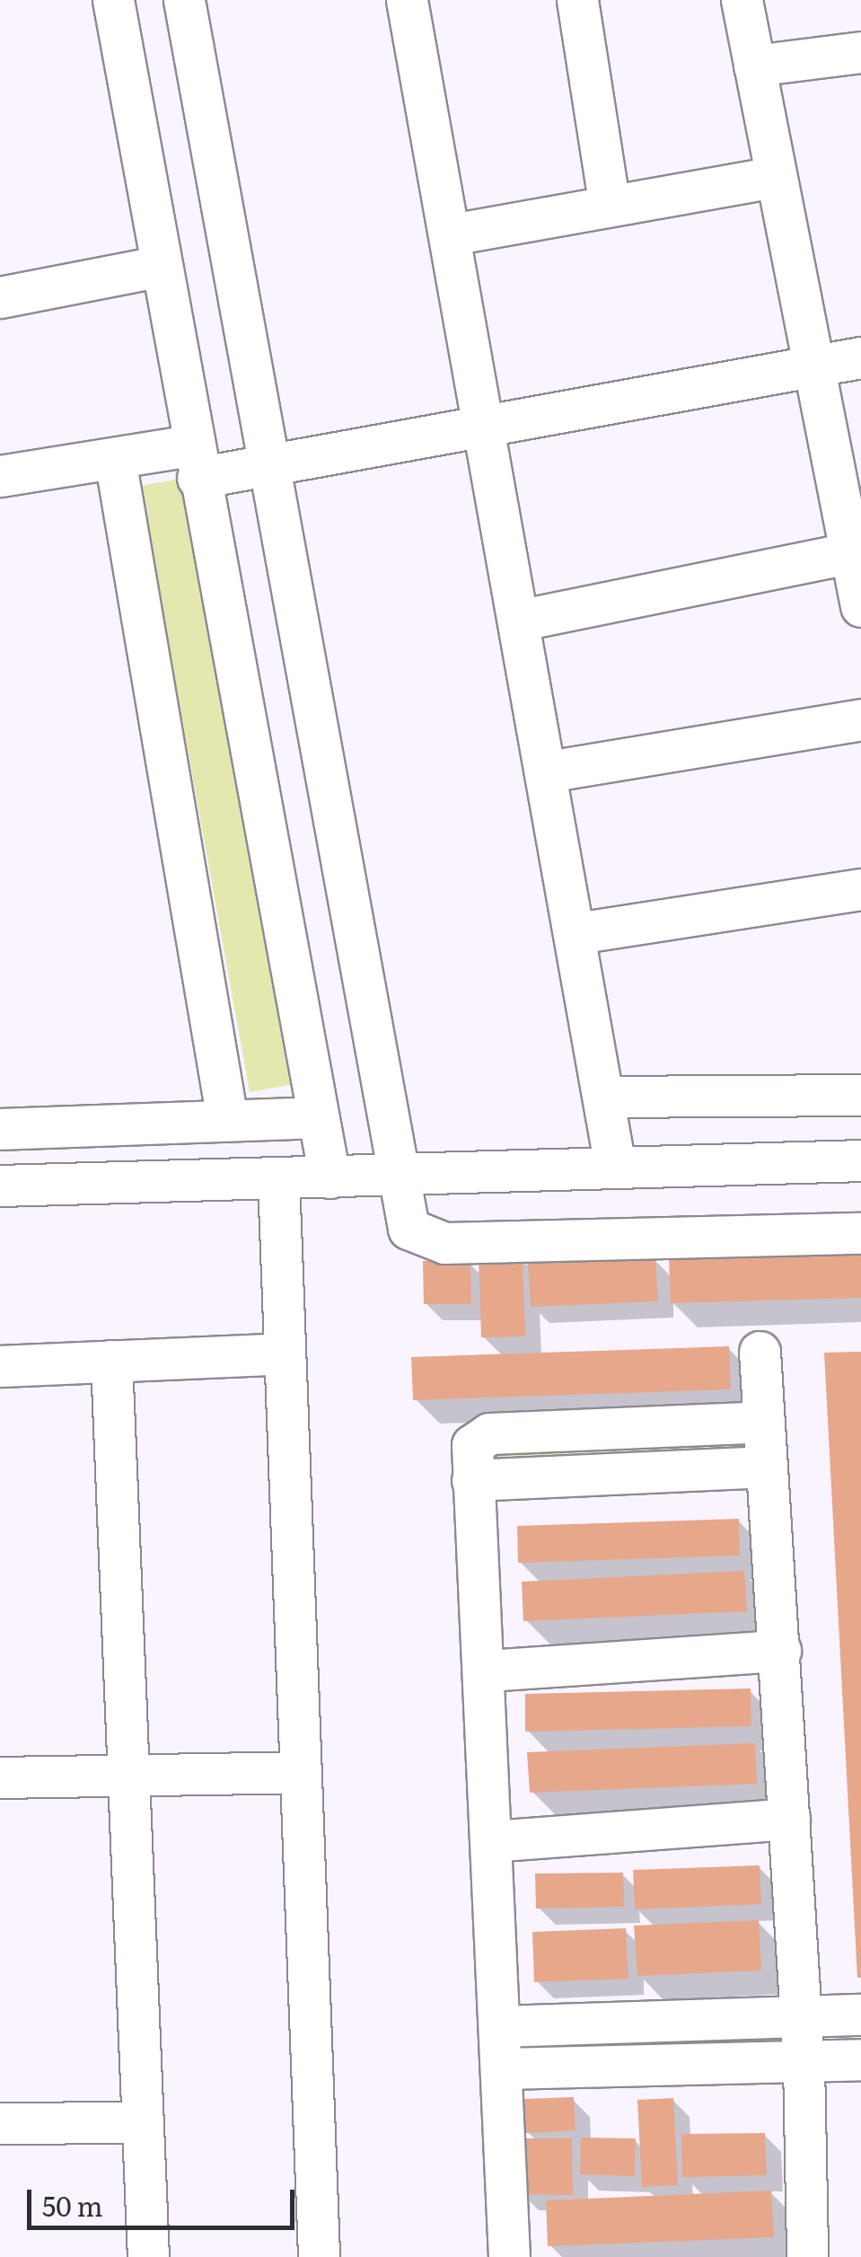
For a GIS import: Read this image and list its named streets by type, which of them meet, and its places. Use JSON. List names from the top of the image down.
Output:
{
  "scale_bar": "50 m"
}
